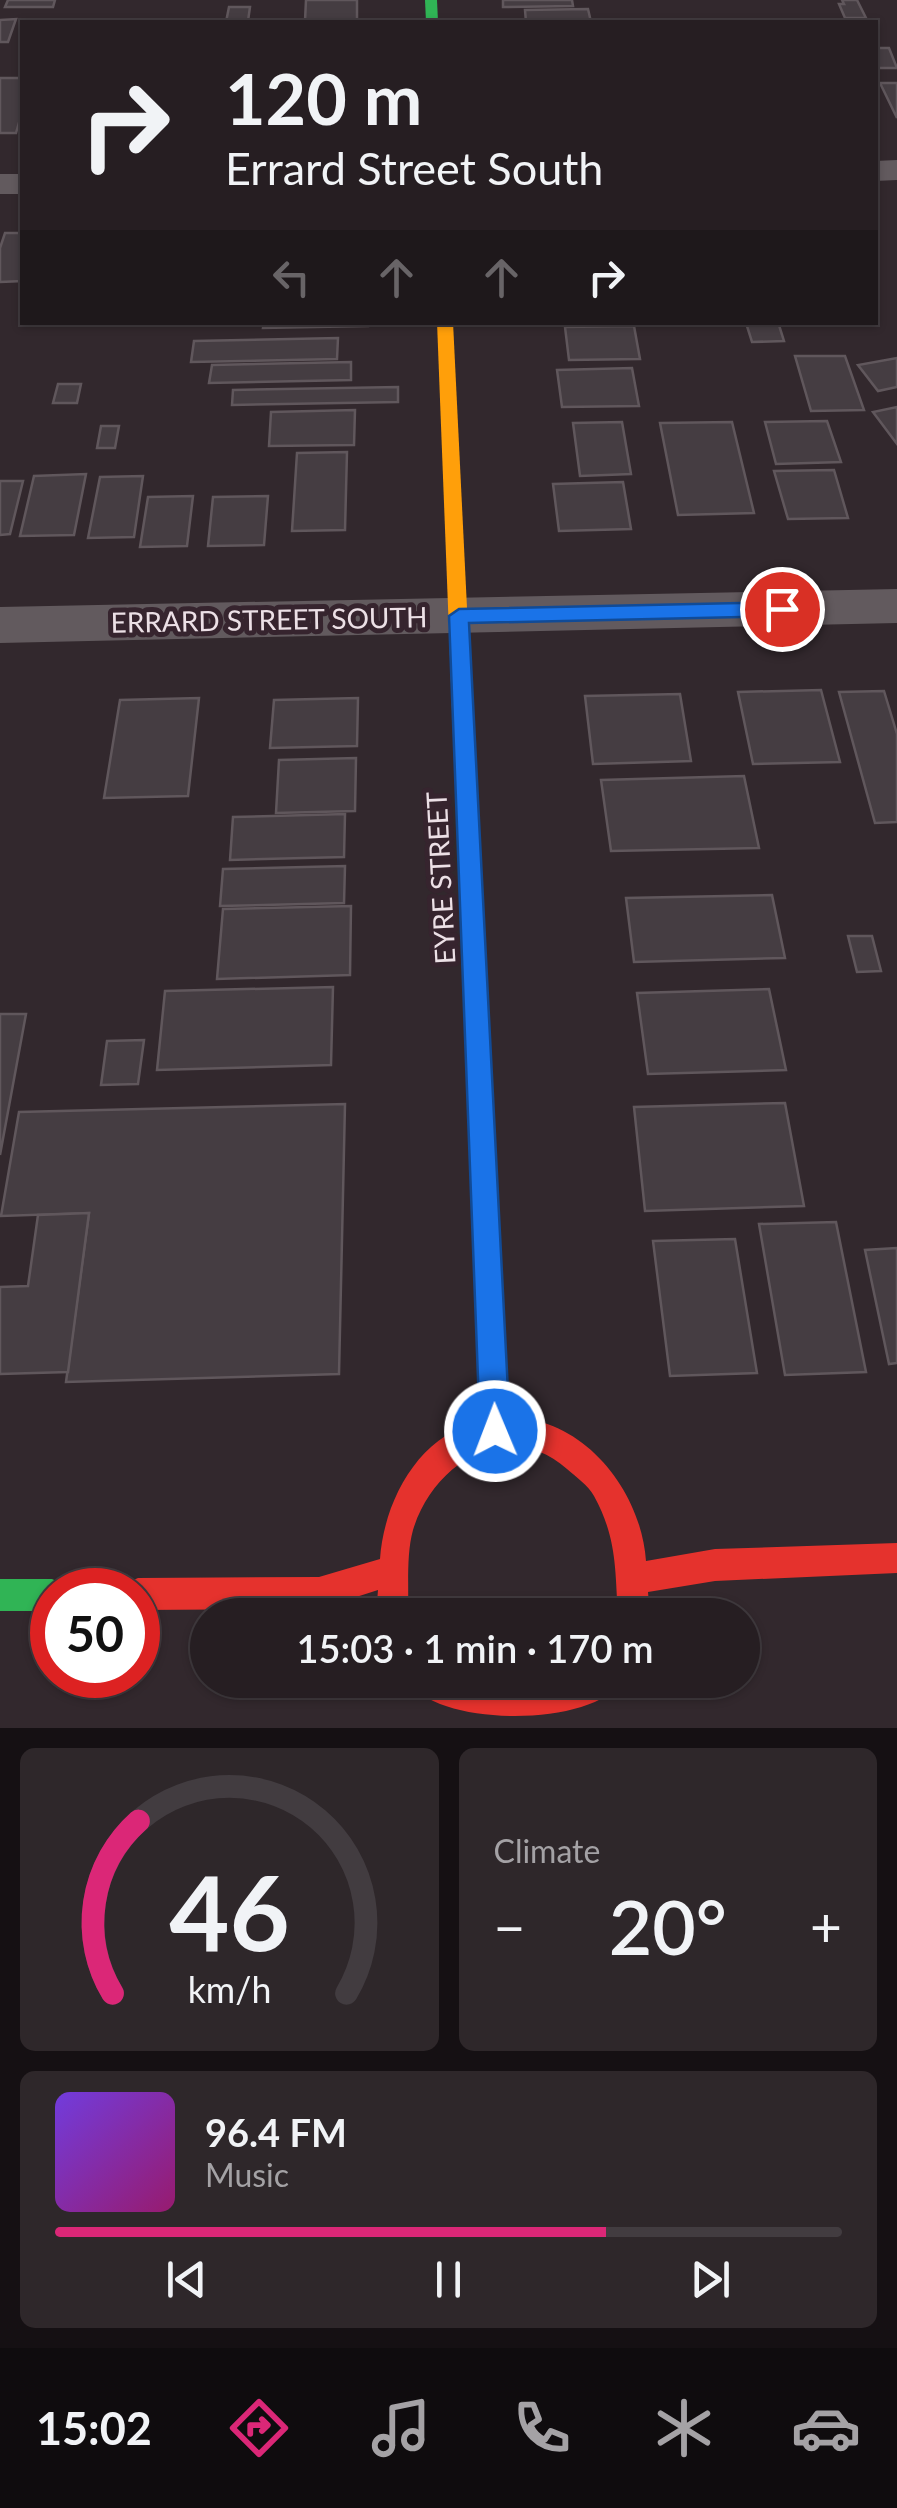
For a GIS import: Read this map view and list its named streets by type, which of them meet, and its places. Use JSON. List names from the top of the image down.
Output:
{
  "streets": {
    "main road": ["EYRE STREET"],
    "street": ["ERRARD STREET SOUTH"]
  },
  "crossings": [
    ["ERRARD STREET SOUTH", "EYRE STREET"]
  ],
  "page": {
    "turn": ["120 m", "Errard Street South"],
    "limit": "50",
    "trip": "15:03 · 1 min · 170 m",
    "tile": "Climate",
    "heat": ["−", "20°", "+"],
    "song": ["96.4 FM", "Music"],
    "tabs": "15:02",
    "gauge": ["46", "km/h"]
  }
}
